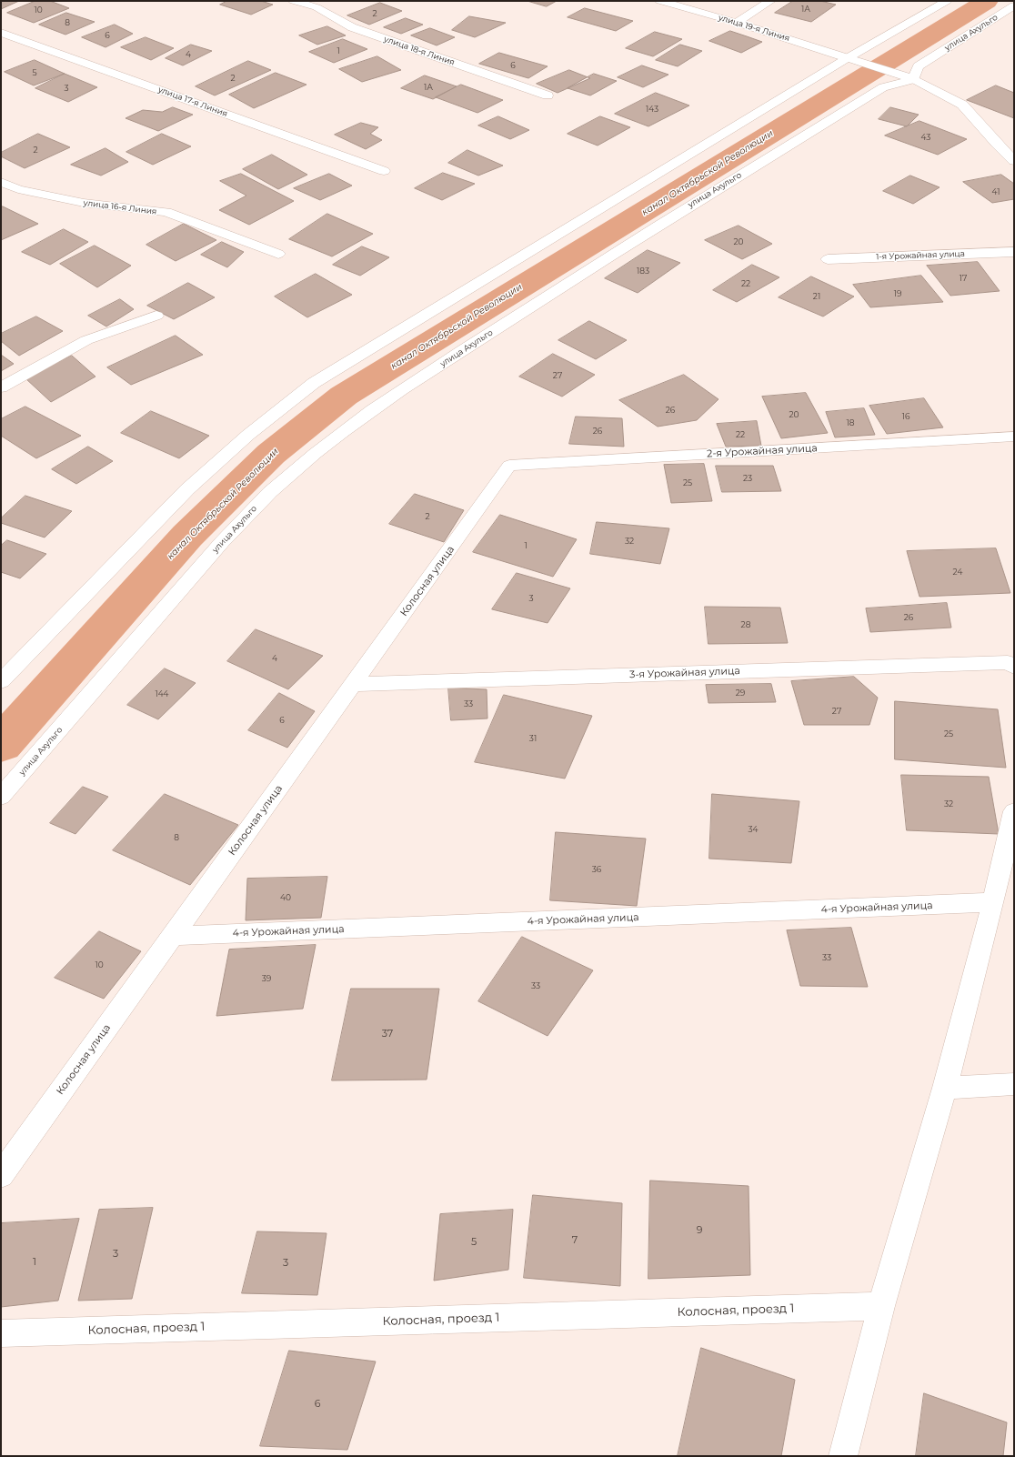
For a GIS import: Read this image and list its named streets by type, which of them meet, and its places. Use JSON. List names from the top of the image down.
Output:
{
  "streets": {
    "street": [
      "улица 19-я Линия",
      "улица Ахульго",
      "улица 18-я Линия",
      "улица 17-я Линия",
      "улица 16-я Линия",
      "1-я Урожайная улица",
      "2-я Урожайная улица",
      "Колосная улица",
      "3-я Урожайная улица",
      "4-я Урожайная улица",
      "Колосная, проезд 1"
    ]
  },
  "crossings": [
    ["улица 19-я Линия", "улица Ахульго"],
    ["2-я Урожайная улица", "Колосная улица"],
    ["Колосная улица", "3-я Урожайная улица"],
    ["Колосная улица", "4-я Урожайная улица"]
  ],
  "water": ["канал Октябрьской Революции"],
  "house_numbers": [
    "1А",
    "10",
    "2",
    "8",
    "6",
    "1",
    "4",
    "6",
    "5",
    "2",
    "1А",
    "3",
    "143",
    "43",
    "2",
    "41",
    "20",
    "183",
    "17",
    "22",
    "19",
    "21",
    "27",
    "26",
    "20",
    "16",
    "18",
    "26",
    "22",
    "23",
    "25",
    "2",
    "32",
    "1",
    "24",
    "3",
    "26",
    "28",
    "4",
    "29",
    "144",
    "33",
    "27",
    "6",
    "25",
    "31",
    "32",
    "34",
    "8",
    "36",
    "40",
    "33",
    "10",
    "39",
    "33",
    "37",
    "9",
    "7",
    "5",
    "3",
    "1",
    "3",
    "6"
  ]
}
